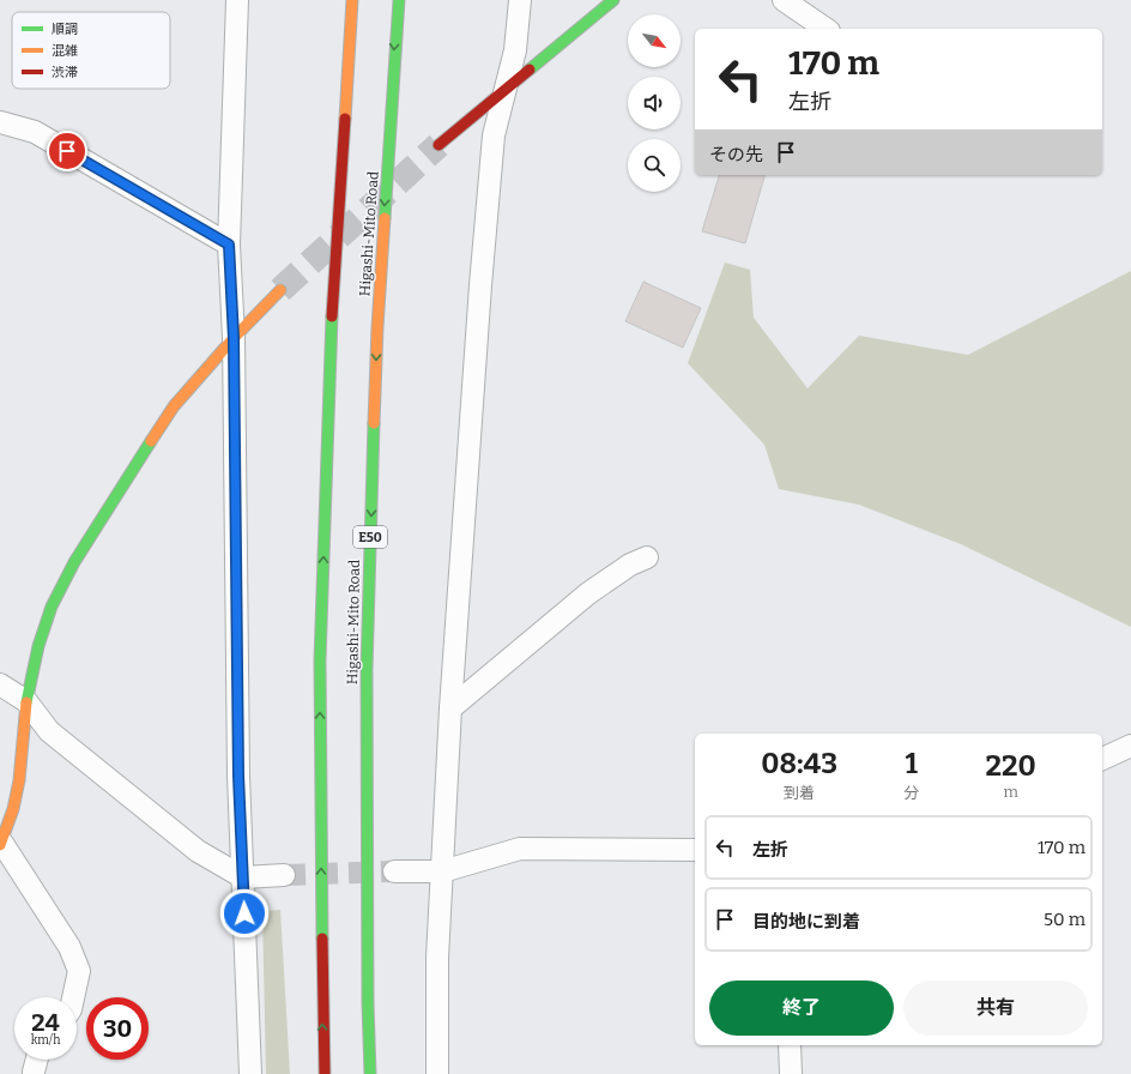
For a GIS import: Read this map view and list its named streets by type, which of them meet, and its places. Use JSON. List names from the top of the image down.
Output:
{
  "streets": {
    "main road": ["Higashi-Mito Road", "E50"]
  },
  "legend": ["順調", "混雑", "渋滞"],
  "north": "bottom right",
  "page": {
    "turn": ["170 m", "左折"],
    "then": "その先",
    "eta": [
      "08:43",
      "到着",
      "1",
      "分",
      "220",
      "m"
    ],
    "list": [
      {
        "name": "左折",
        "value": "170 m"
      },
      {
        "name": "目的地に到着",
        "value": "50 m"
      }
    ],
    "buttons": ["終了", "共有"],
    "speed": "24 km/h",
    "limit": "30"
  }
}
